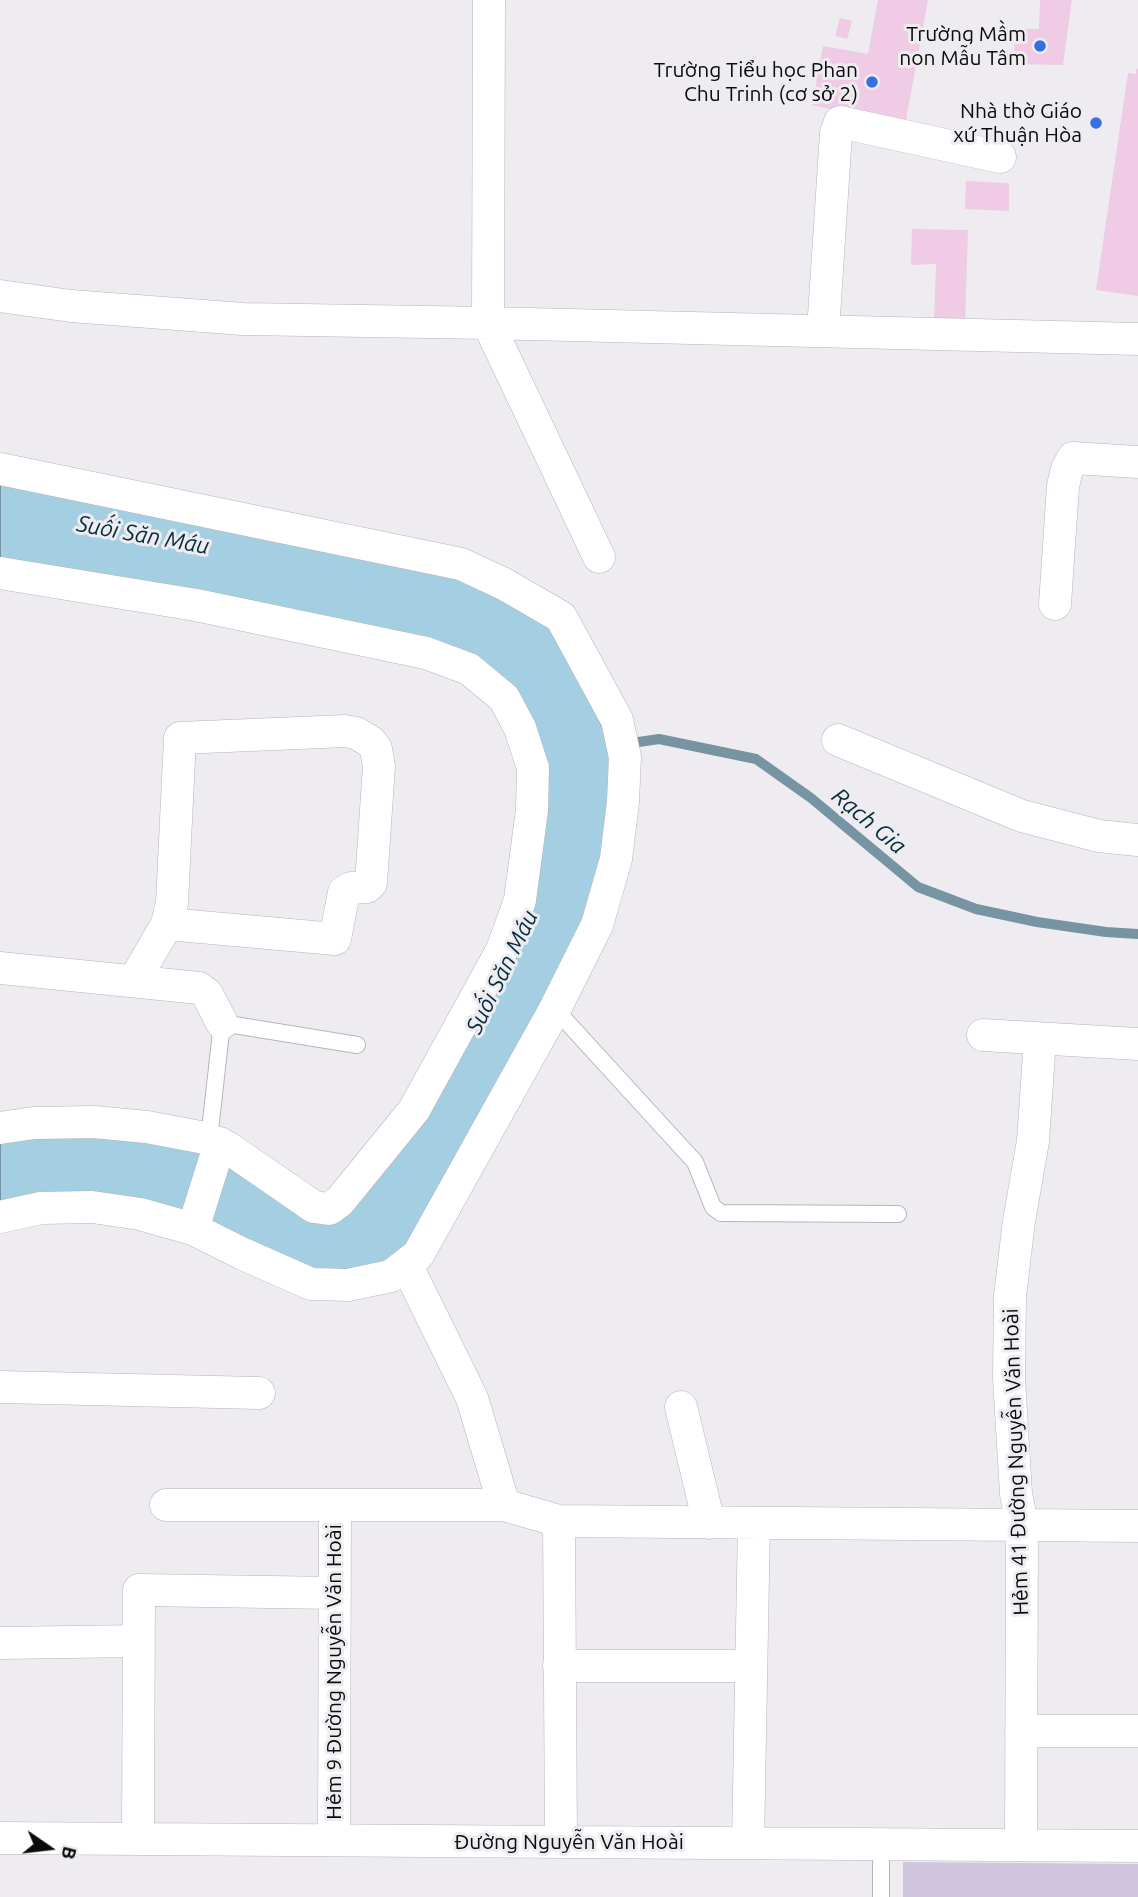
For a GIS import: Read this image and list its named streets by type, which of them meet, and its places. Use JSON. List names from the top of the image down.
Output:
{
  "streets": {
    "street": ["Hẻm 41 Đường Nguyễn Văn Hoài", "Hẻm 9 Đường Nguyễn Văn Hoài", "Đường Nguyễn Văn Hoài"]
  },
  "crossings": [
    ["Hẻm 41 Đường Nguyễn Văn Hoài", "Đường Nguyễn Văn Hoài"],
    ["Hẻm 9 Đường Nguyễn Văn Hoài", "Đường Nguyễn Văn Hoài"]
  ],
  "water": ["Suối Săn Máu", "Rạch Gia"],
  "places": ["Trường Mầm non Mẫu Tâm", "Trường Tiểu học Phan Chu Trinh (cơ sở 2)", "Nhà thờ Giáo xứ Thuận Hòa"],
  "north": "right"
}
